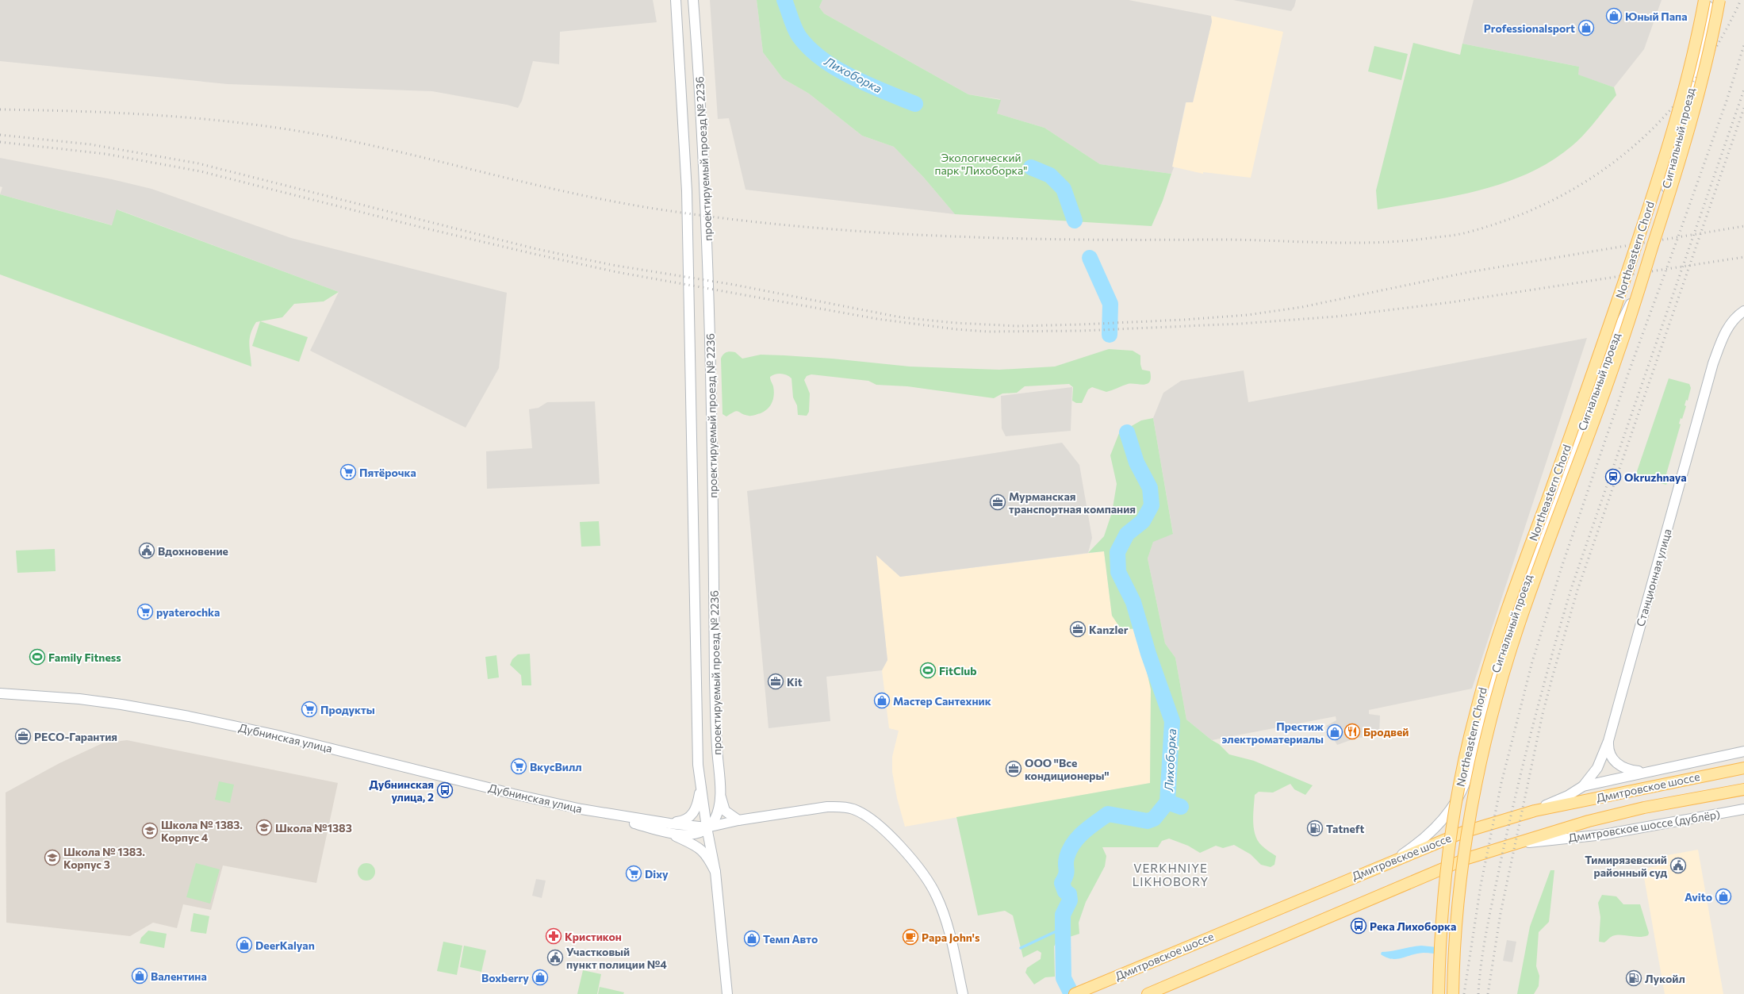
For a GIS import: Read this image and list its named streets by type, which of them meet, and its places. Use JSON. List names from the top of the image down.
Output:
{
  "streets": {
    "main road": [
      "Сигнальный проезд",
      "проектируемый проезд № 2236",
      "Northeastern Chord",
      "Станционная улица",
      "Дубнинская улица",
      "Дмитровское шоссе",
      "Дмитровское шоссе (дублёр)"
    ]
  },
  "crossings": [
    ["Сигнальный проезд", "Дмитровское шоссе"],
    ["проектируемый проезд № 2236", "Дубнинская улица"],
    ["Дмитровское шоссе", "Дмитровское шоссе (дублёр)"]
  ],
  "districts": ["VERKHNIYE LIKHOBORY"],
  "water": ["Лихоборка"],
  "parks": ["Экологический парк \"Лихоборка\""],
  "places": {
    "shop": [
      "Юный Папа",
      "Professionalsport",
      "Мастер Сантехник",
      "Престиж электроматериалы",
      "Avito",
      "Темп Авто",
      "DeerKalyan",
      "Валентина",
      "Boxberry"
    ],
    "supermarket": [
      "Пятёрочка",
      "pyaterochka",
      "Продукты",
      "ВкусВилл",
      "Dixy"
    ],
    "station": ["Okruzhnaya"],
    "office": [
      "Мурманская транспортная компания",
      "Kanzler",
      "Kit",
      "РЕСО-Гарантия",
      "ООО \"Все кондиционеры\""
    ],
    "public building": ["Вдохновение", "Тимирязевский районный суд", "Участковый пункт полиции №4"],
    "sports": ["Family Fitness", "FitClub"],
    "restaurant": ["Бродвей"],
    "bus stop": ["Дубнинская улица, 2", "Река Лихоборка"],
    "school or university": ["Школа №1383", "Школа № 1383. Корпус 4", "Школа № 1383. Корпус 3"],
    "fuel station": ["Tatneft", "Лукойл"],
    "pharmacy": ["Кристикон"],
    "cafe": ["Papa John's"]
  }
}
